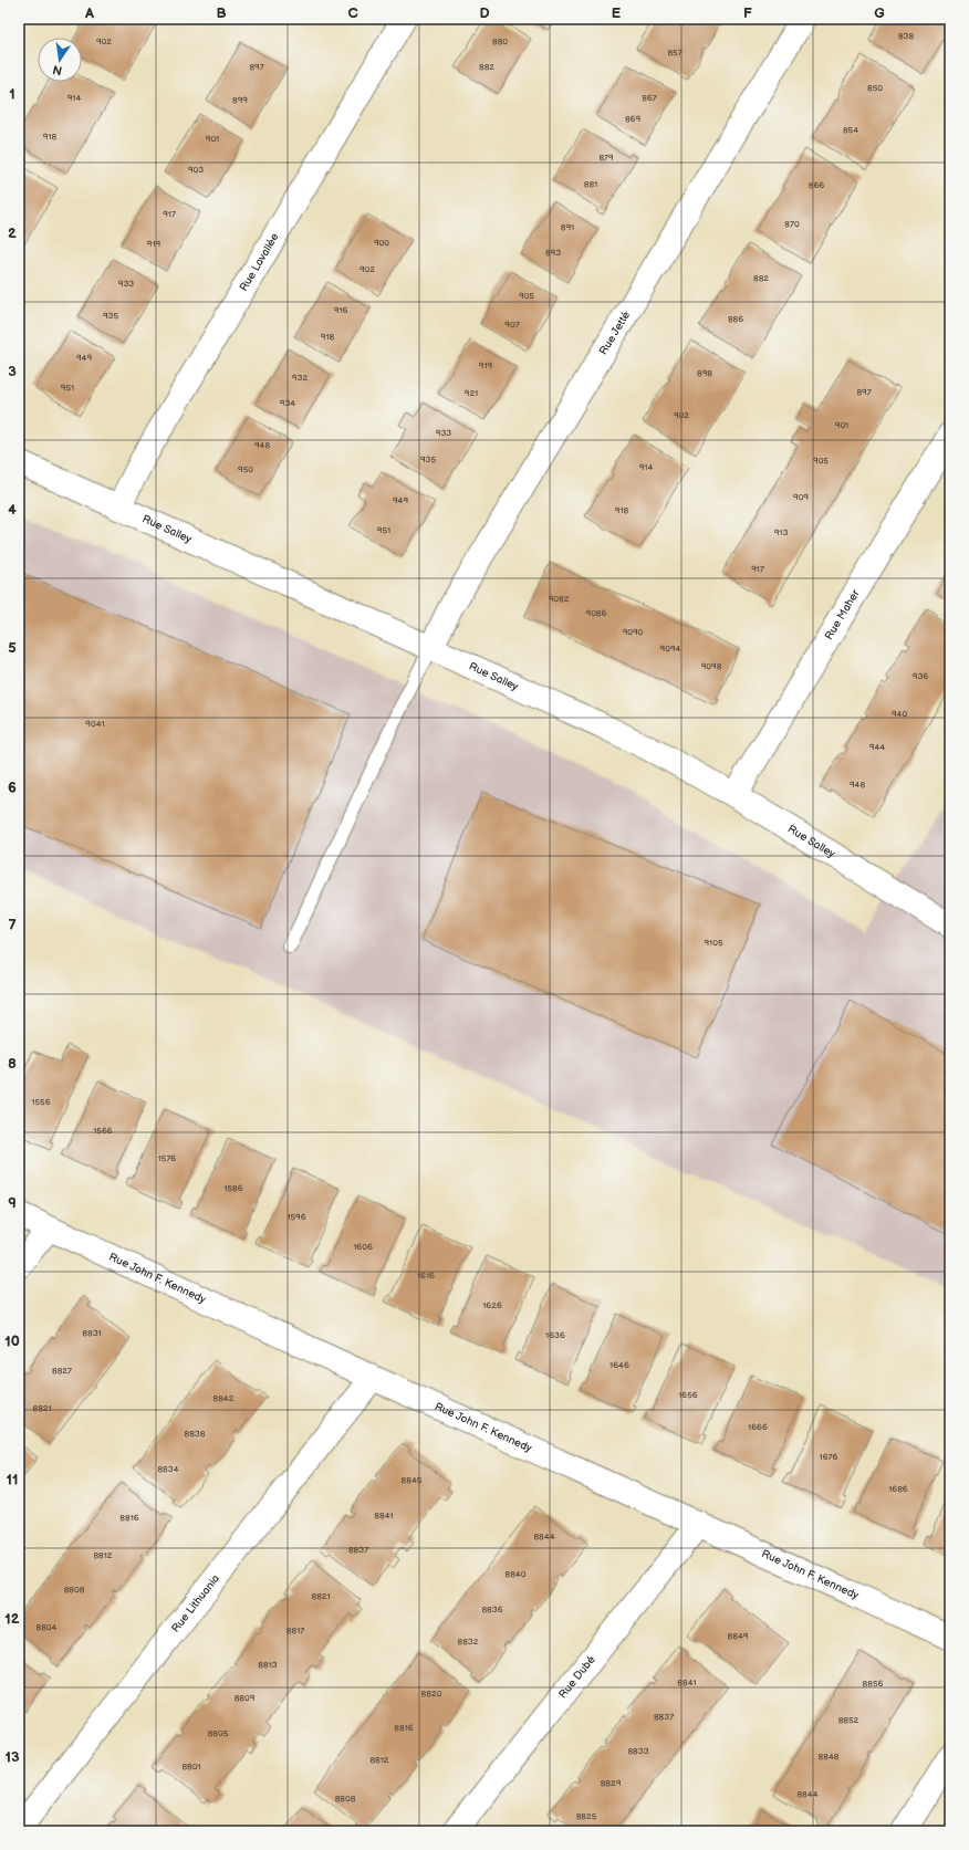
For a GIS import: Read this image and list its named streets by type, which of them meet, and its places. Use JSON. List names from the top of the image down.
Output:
{
  "streets": {
    "street": [
      "Rue Lavallée",
      "Rue Jetté",
      "Rue Salley",
      "Rue Maher",
      "Rue John F. Kennedy",
      "Rue Lithuania",
      "Rue Dubé"
    ]
  },
  "crossings": [
    ["Rue Lavallée", "Rue Salley"],
    ["Rue Jetté", "Rue Salley"],
    ["Rue Salley", "Rue Maher"],
    ["Rue John F. Kennedy", "Rue Lithuania"],
    ["Rue John F. Kennedy", "Rue Dubé"]
  ],
  "house_numbers": [
    "838",
    "902",
    "880",
    "857",
    "897",
    "882",
    "850",
    "914",
    "867",
    "899",
    "869",
    "854",
    "918",
    "901",
    "879",
    "903",
    "881",
    "866",
    "917",
    "870",
    "891",
    "900",
    "919",
    "893",
    "902",
    "882",
    "933",
    "905",
    "916",
    "935",
    "886",
    "907",
    "918",
    "949",
    "919",
    "898",
    "932",
    "951",
    "897",
    "921",
    "934",
    "902",
    "901",
    "933",
    "948",
    "935",
    "905",
    "914",
    "950",
    "909",
    "949",
    "918",
    "951",
    "913",
    "917",
    "9082",
    "9086",
    "9090",
    "9094",
    "9098",
    "936",
    "940",
    "9041",
    "944",
    "948",
    "9105",
    "1556",
    "1566",
    "1576",
    "1586",
    "1596",
    "1606",
    "1616",
    "1626",
    "8831",
    "1636",
    "1646",
    "8827",
    "1656",
    "8842",
    "8821",
    "1666",
    "8838",
    "1676",
    "8834",
    "8845",
    "1686",
    "8841",
    "8816",
    "8844",
    "8837",
    "8812",
    "8840",
    "8808",
    "8821",
    "8836",
    "8804",
    "8817",
    "8849",
    "8832",
    "8813",
    "8841",
    "8856",
    "8820",
    "8809",
    "8837",
    "8852",
    "8816",
    "8805",
    "8833",
    "8848",
    "8812",
    "8801",
    "8829",
    "8844",
    "8808",
    "8825"
  ],
  "north": "bottom",
  "grid": {
    "columns": [
      "A",
      "B",
      "C",
      "D",
      "E",
      "F",
      "G"
    ],
    "rows": [
      "1",
      "2",
      "3",
      "4",
      "5",
      "6",
      "7",
      "8",
      "9",
      "10",
      "11",
      "12",
      "13"
    ]
  }
}
